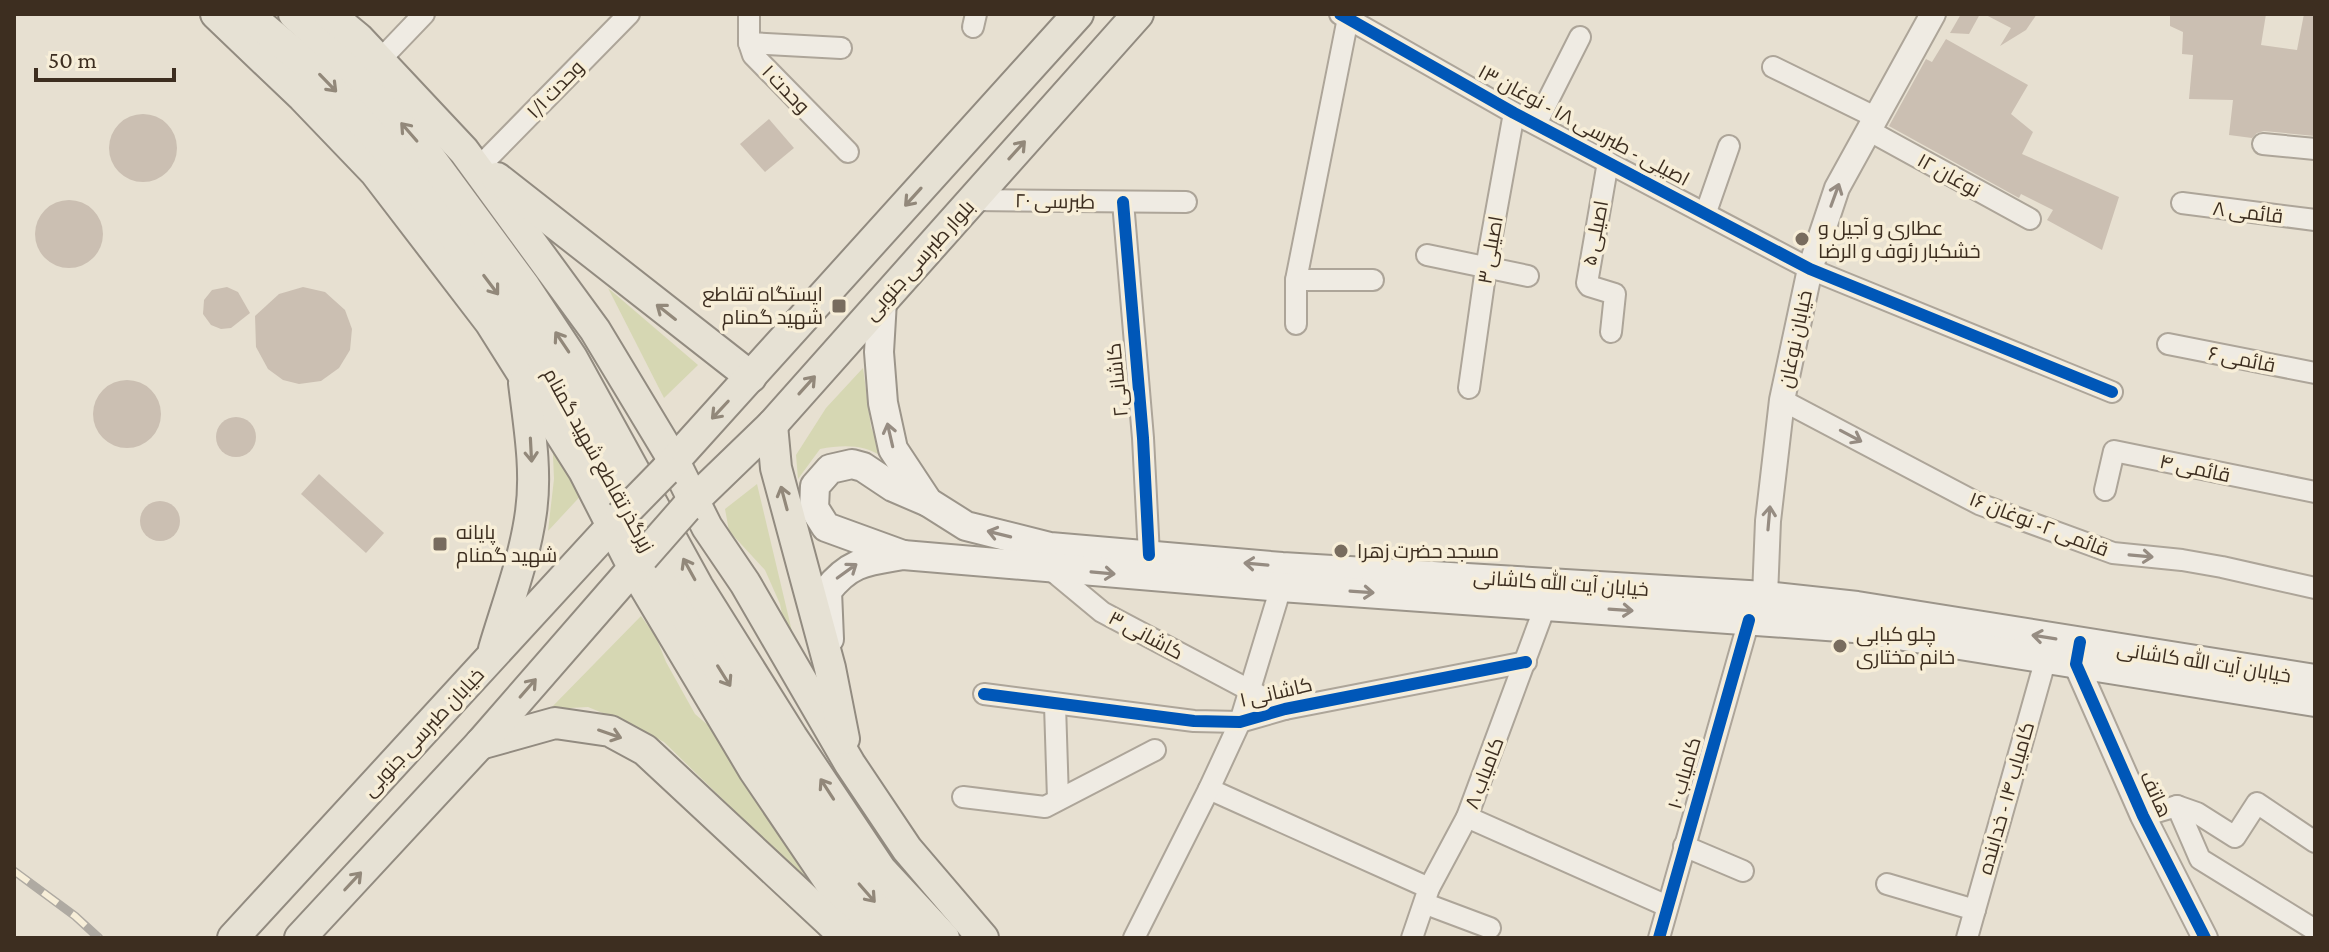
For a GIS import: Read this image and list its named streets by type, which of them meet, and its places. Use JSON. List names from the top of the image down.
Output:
{
  "streets": {
    "main road": [
      "بلوار طبرسی جنوبی",
      "زیرگذر تقاطع شهید گمنام",
      "خیابان آیت الله کاشانی",
      "خیابان طبرسی جنوبی"
    ],
    "street": [
      "وحدت ۱/۱",
      "وحدت ۱",
      "اصیلی - طبرسی ۱۸ - نوغان ۱۳",
      "نوغان ۱۲",
      "طبرسی ۲۰",
      "قائمی ۸",
      "اصیلی ۵",
      "اصیلی ۳",
      "خیابان نوغان",
      "قائمی ۶",
      "کاشانی۲",
      "قائمی ۴",
      "قائمی ۲- نوغان ۱۶",
      "کاشانی ۳",
      "کاشانی ۱",
      "کامیاب ۸",
      "کامیاب ۱۰",
      "هاتف",
      "کامیاب ۱۴ - خدابنده"
    ]
  },
  "crossings": [
    ["اصیلی - طبرسی ۱۸ - نوغان ۱۳", "اصیلی ۵"],
    ["اصیلی - طبرسی ۱۸ - نوغان ۱۳", "اصیلی ۳"],
    ["اصیلی - طبرسی ۱۸ - نوغان ۱۳", "خیابان نوغان"],
    ["نوغان ۱۲", "خیابان نوغان"],
    ["طبرسی ۲۰", "بلوار طبرسی جنوبی"],
    ["طبرسی ۲۰", "کاشانی۲"],
    ["بلوار طبرسی جنوبی", "خیابان آیت الله کاشانی"],
    ["خیابان نوغان", "قائمی ۲- نوغان ۱۶"],
    ["خیابان نوغان", "خیابان آیت الله کاشانی"],
    ["کاشانی۲", "خیابان آیت الله کاشانی"],
    ["خیابان آیت الله کاشانی", "کاشانی ۳"],
    ["خیابان آیت الله کاشانی", "کامیاب ۸"],
    ["خیابان آیت الله کاشانی", "کامیاب ۱۰"],
    ["خیابان آیت الله کاشانی", "هاتف"],
    ["خیابان آیت الله کاشانی", "کامیاب ۱۴ - خدابنده"],
    ["کاشانی ۳", "کاشانی ۱"],
    ["کاشانی ۱", "کامیاب ۸"]
  ],
  "one_way": ["خیابان نوغان", "قائمی ۲- نوغان ۱۶"],
  "places": {
    "other": ["عطاری و آجیل و خشکبار رئوف و الرضا", "مسجد حضرت زهرا", "چلو کبابی خانم مختاری"],
    "transit": ["ایستگاه تقاطع شهید گمنام", "پایانه شهید گمنام"]
  },
  "scale_bar": "50 m"
}
